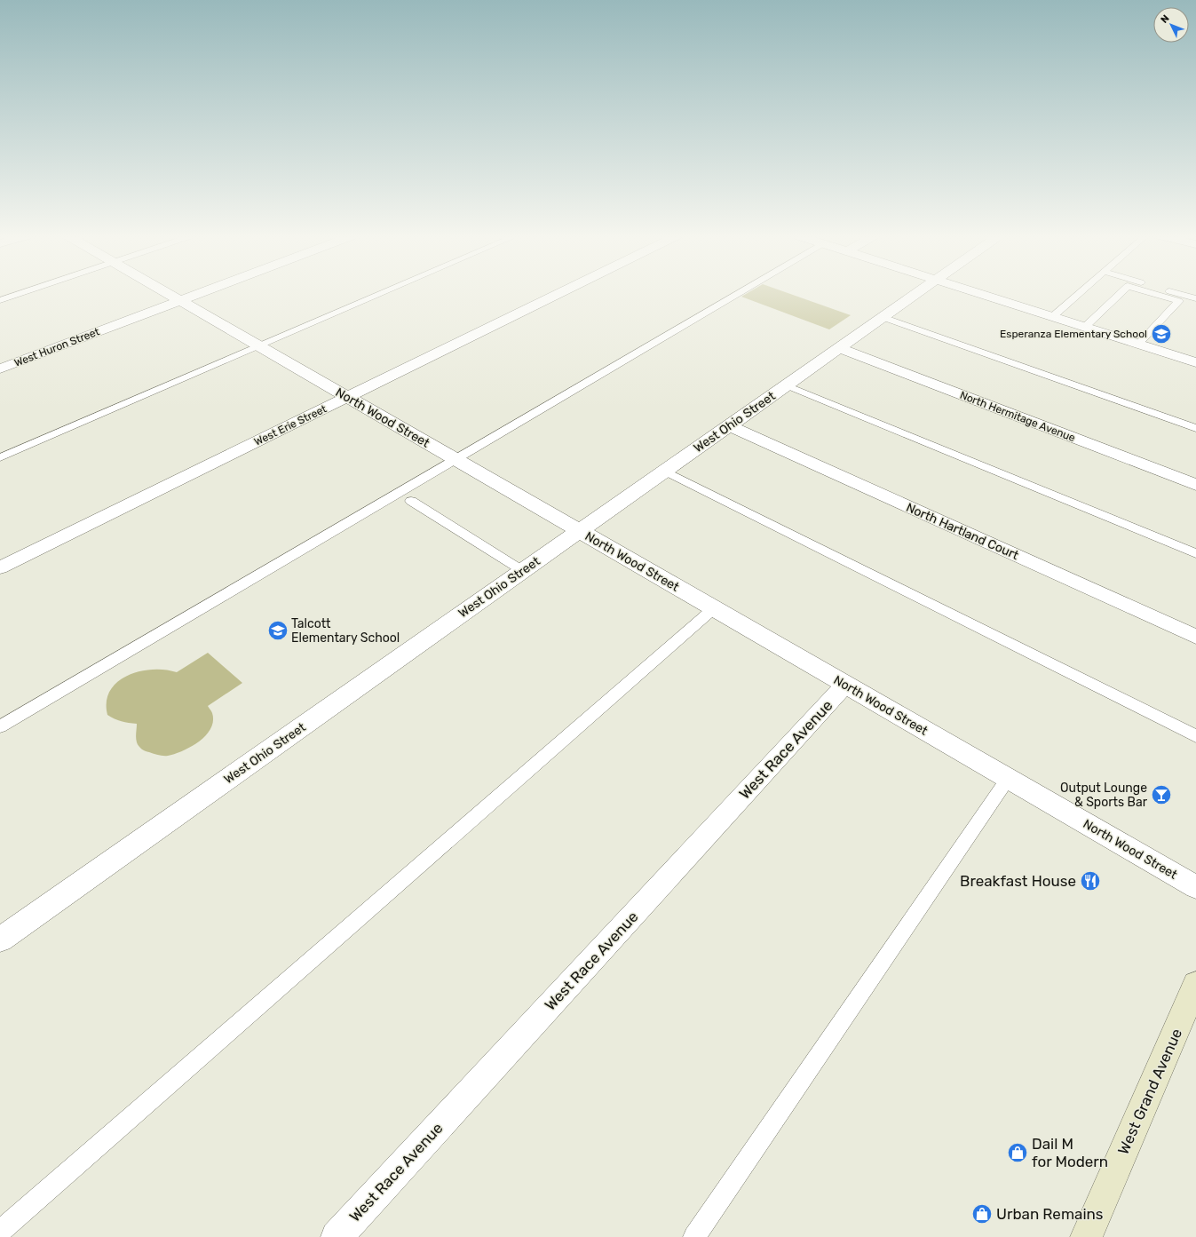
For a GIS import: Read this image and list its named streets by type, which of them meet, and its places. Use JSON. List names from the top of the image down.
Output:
{
  "streets": {
    "main road": ["West Grand Avenue"],
    "street": [
      "West Huron Street",
      "North Hermitage Avenue",
      "North Wood Street",
      "West Ohio Street",
      "West Erie Street",
      "North Hartland Court",
      "West Race Avenue"
    ]
  },
  "crossings": [
    ["West Huron Street", "North Wood Street"],
    ["North Hermitage Avenue", "West Ohio Street"],
    ["North Wood Street", "West Ohio Street"],
    ["North Wood Street", "West Erie Street"],
    ["North Wood Street", "West Race Avenue"],
    ["West Ohio Street", "North Hartland Court"]
  ],
  "places": {
    "school or university": ["Esperanza Elementary School", "Talcott Elementary School"],
    "bar": ["Output Lounge & Sports Bar"],
    "restaurant": ["Breakfast House"],
    "shop": ["Dail M for Modern", "Urban Remains"]
  },
  "north": "top left"
}
